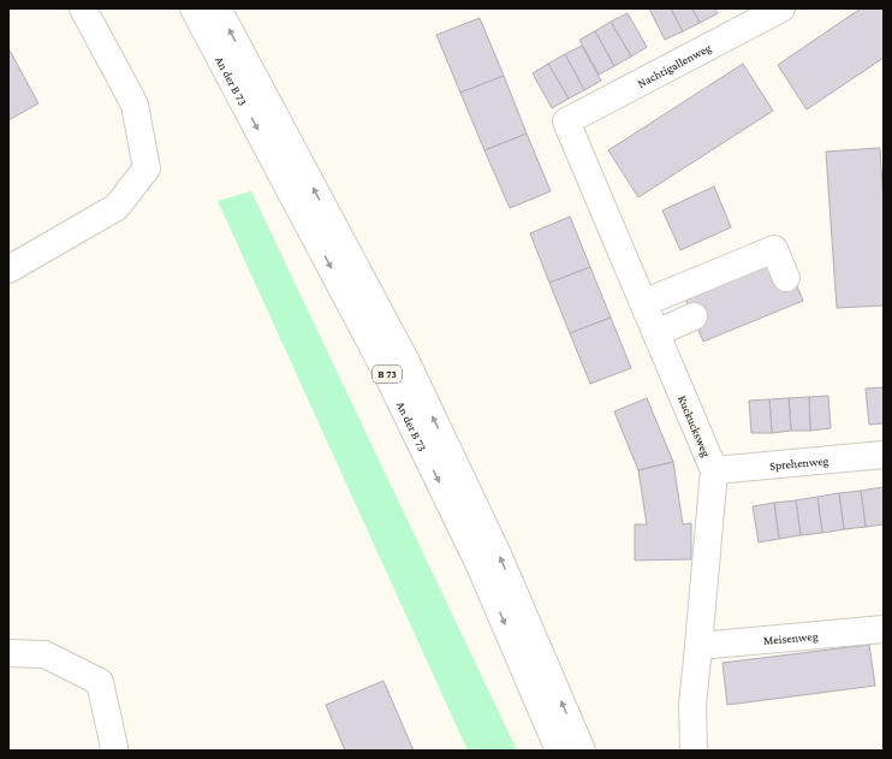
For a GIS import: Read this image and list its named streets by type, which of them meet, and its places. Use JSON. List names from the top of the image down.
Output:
{
  "streets": {
    "main road": [
      "Nachtigallenweg",
      "An der B 73",
      "B 73",
      "Kuckucksweg",
      "Sprehenweg",
      "Meisenweg"
    ]
  },
  "crossings": [
    ["Nachtigallenweg", "Kuckucksweg"],
    ["Kuckucksweg", "Sprehenweg"],
    ["Kuckucksweg", "Meisenweg"]
  ]
}
